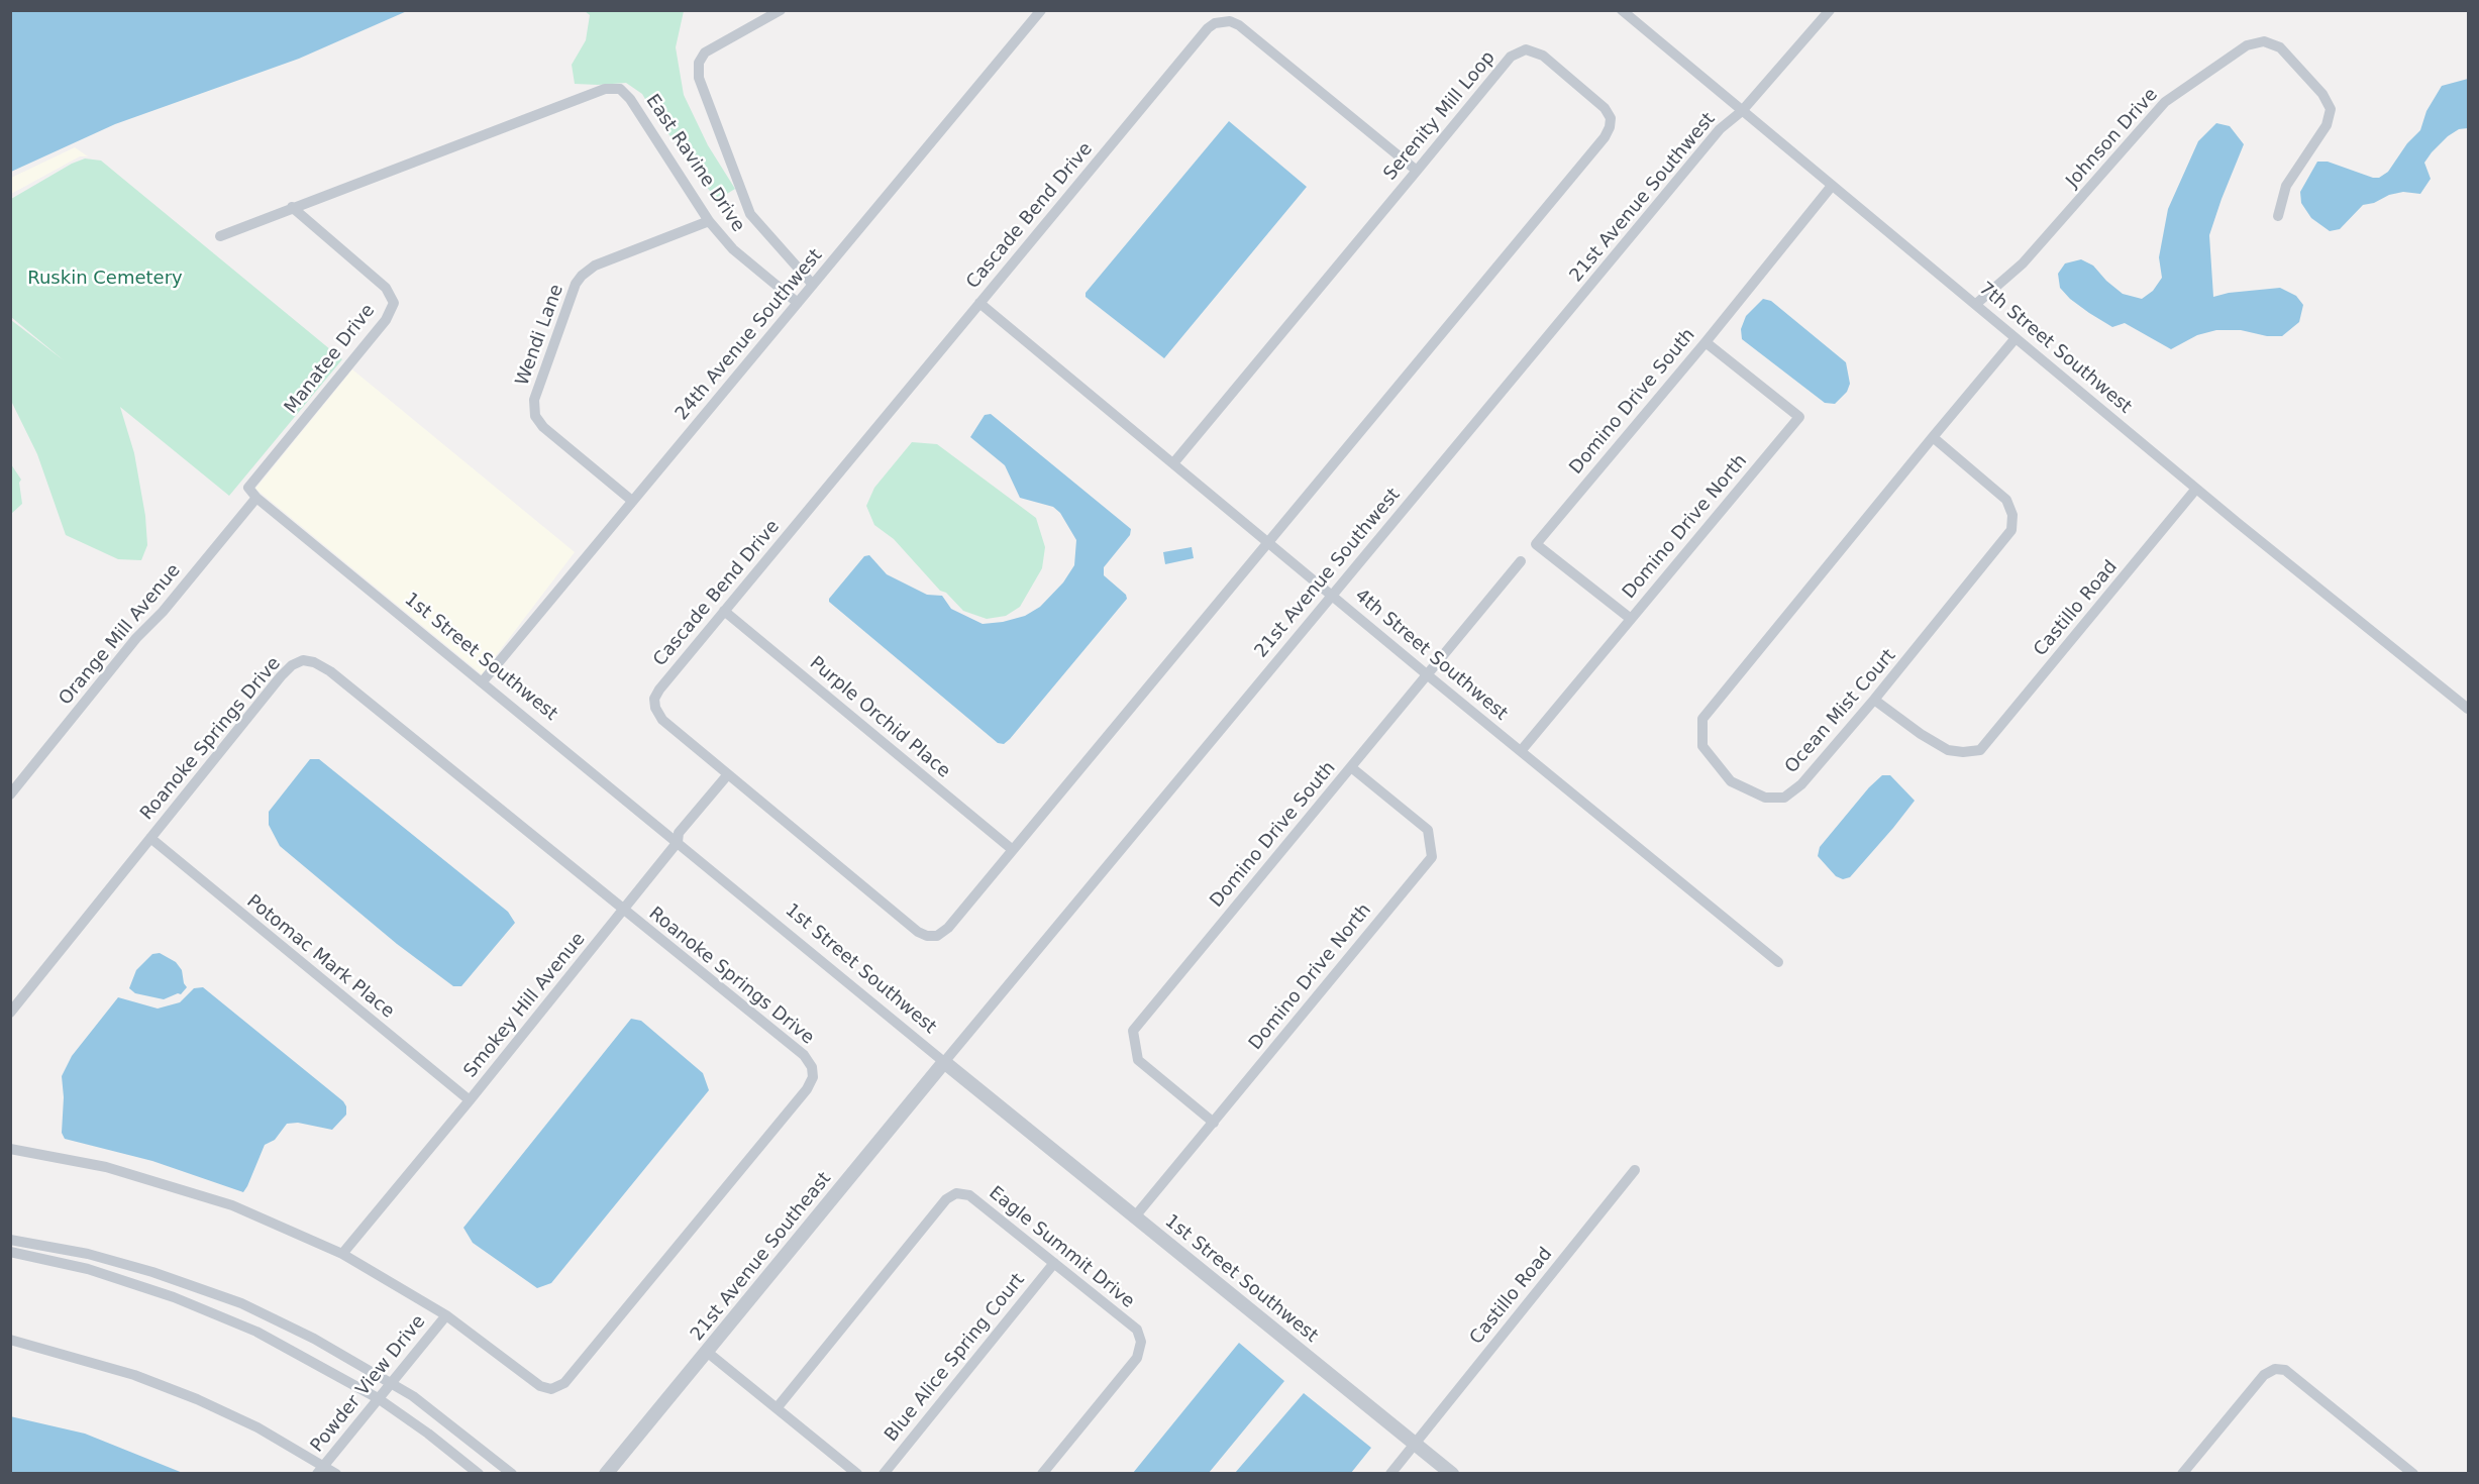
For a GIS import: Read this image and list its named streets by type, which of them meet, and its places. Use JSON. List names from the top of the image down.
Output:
{
  "streets": {
    "street": [
      "Serenity Mill Loop",
      "Johnson Drive",
      "East Ravine Drive",
      "21st Avenue Southwest",
      "Cascade Bend Drive",
      "Wendi Lane",
      "24th Avenue Southwest",
      "7th Street Southwest",
      "Manatee Drive",
      "Domino Drive South",
      "Domino Drive North",
      "Castillo Road",
      "Orange Mill Avenue",
      "4th Street Southwest",
      "1st Street Southwest",
      "Ocean Mist Court",
      "Purple Orchid Place",
      "Roanoke Springs Drive",
      "Potomac Mark Place",
      "Smokey Hill Avenue",
      "Eagle Summit Drive",
      "21st Avenue Southeast",
      "Blue Alice Spring Court",
      "Powder View Drive"
    ]
  },
  "crossings": [
    ["Serenity Mill Loop", "Cascade Bend Drive"],
    ["Serenity Mill Loop", "4th Street Southwest"],
    ["Johnson Drive", "7th Street Southwest"],
    ["East Ravine Drive", "Wendi Lane"],
    ["East Ravine Drive", "24th Avenue Southwest"],
    ["East Ravine Drive", "Manatee Drive"],
    ["21st Avenue Southwest", "7th Street Southwest"],
    ["21st Avenue Southwest", "4th Street Southwest"],
    ["21st Avenue Southwest", "1st Street Southwest"],
    ["21st Avenue Southwest", "21st Avenue Southeast"],
    ["Cascade Bend Drive", "4th Street Southwest"],
    ["Cascade Bend Drive", "Purple Orchid Place"],
    ["Cascade Bend Drive", "Smokey Hill Avenue"],
    ["Wendi Lane", "24th Avenue Southwest"],
    ["24th Avenue Southwest", "1st Street Southwest"],
    ["7th Street Southwest", "Domino Drive South"],
    ["7th Street Southwest", "Castillo Road"],
    ["7th Street Southwest", "Ocean Mist Court"],
    ["Manatee Drive", "1st Street Southwest"],
    ["Domino Drive South", "Domino Drive North"],
    ["Domino Drive South", "4th Street Southwest"],
    ["Domino Drive North", "4th Street Southwest"],
    ["Domino Drive North", "1st Street Southwest"],
    ["Castillo Road", "1st Street Southwest"],
    ["Castillo Road", "Ocean Mist Court"],
    ["Orange Mill Avenue", "1st Street Southwest"],
    ["1st Street Southwest", "Smokey Hill Avenue"],
    ["1st Street Southwest", "21st Avenue Southeast"],
    ["Roanoke Springs Drive", "Potomac Mark Place"],
    ["Roanoke Springs Drive", "Smokey Hill Avenue"],
    ["Roanoke Springs Drive", "Powder View Drive"],
    ["Potomac Mark Place", "Smokey Hill Avenue"],
    ["Eagle Summit Drive", "Blue Alice Spring Court"]
  ],
  "parks": ["Ruskin Cemetery"]
}
